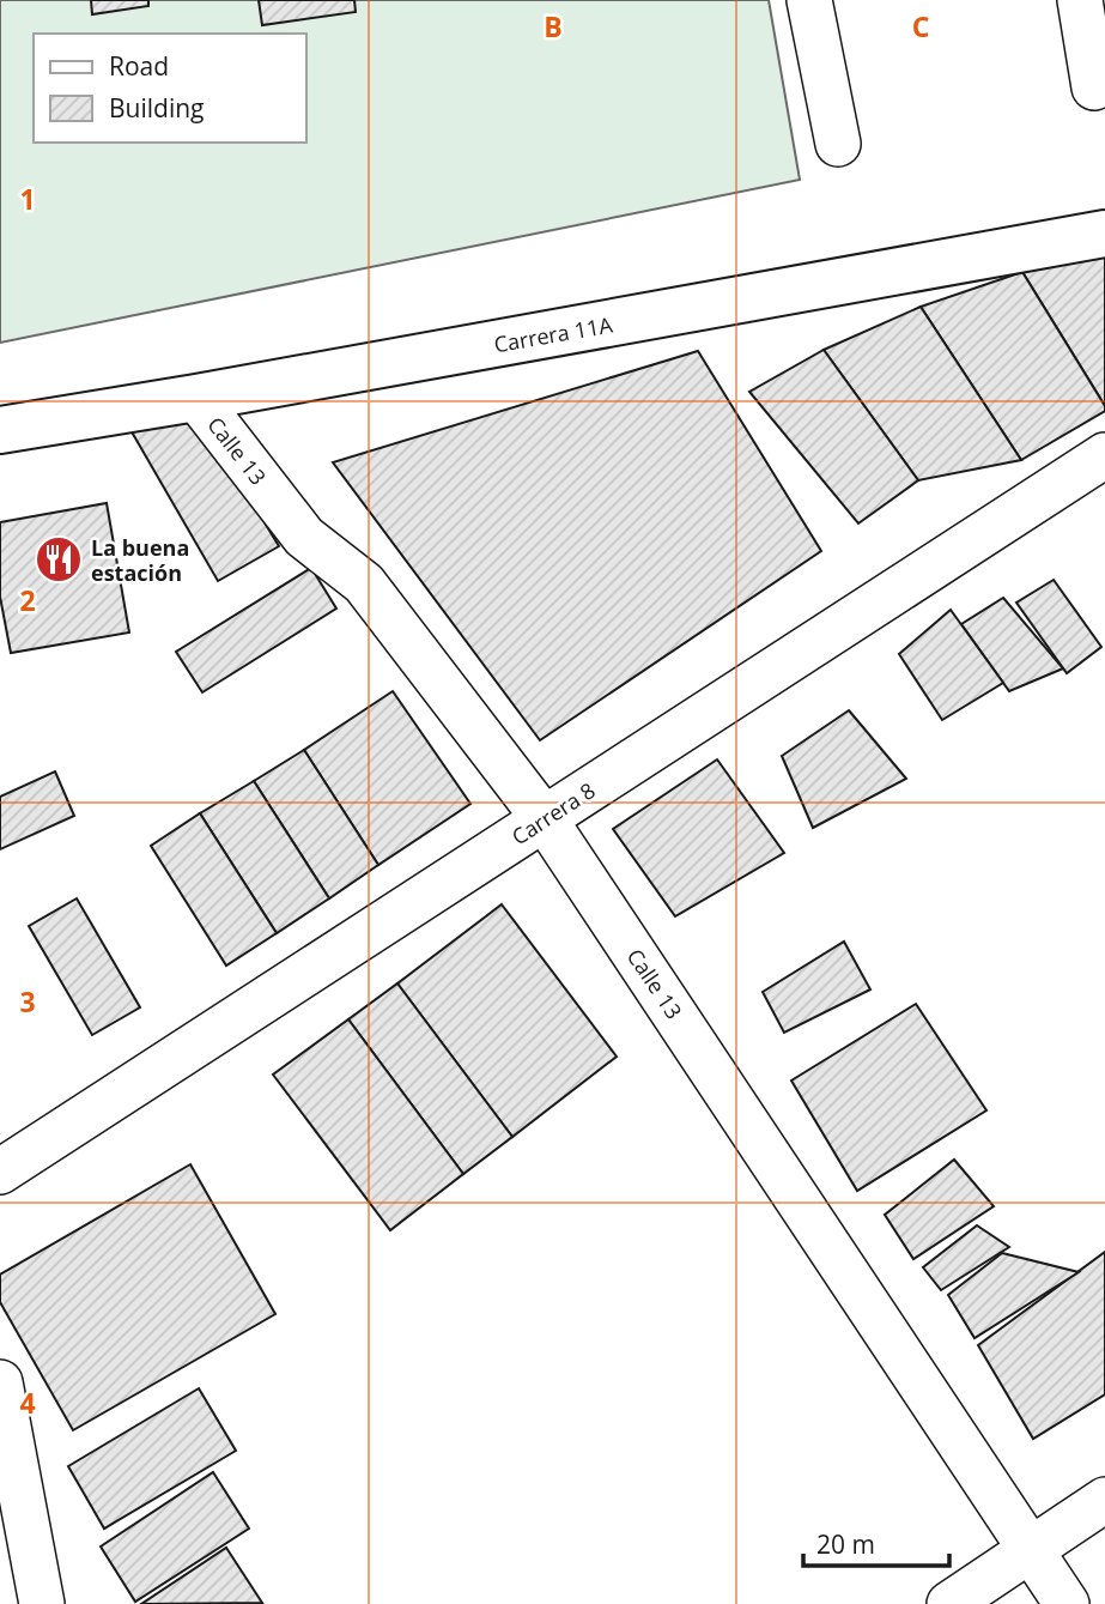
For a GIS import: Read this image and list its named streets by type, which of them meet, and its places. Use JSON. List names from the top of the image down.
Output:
{
  "streets": {
    "highway": ["Carrera 11A"],
    "street": ["Calle 13", "Carrera 8"]
  },
  "crossings": [
    ["Carrera 11A", "Calle 13"],
    ["Calle 13", "Carrera 8"]
  ],
  "places": {
    "restaurant": ["La buena estación"]
  },
  "legend": ["Road", "Building"],
  "scale_bar": "20 m",
  "grid": {
    "columns": ["B", "C"],
    "rows": [
      "1",
      "2",
      "3",
      "4"
    ]
  }
}
